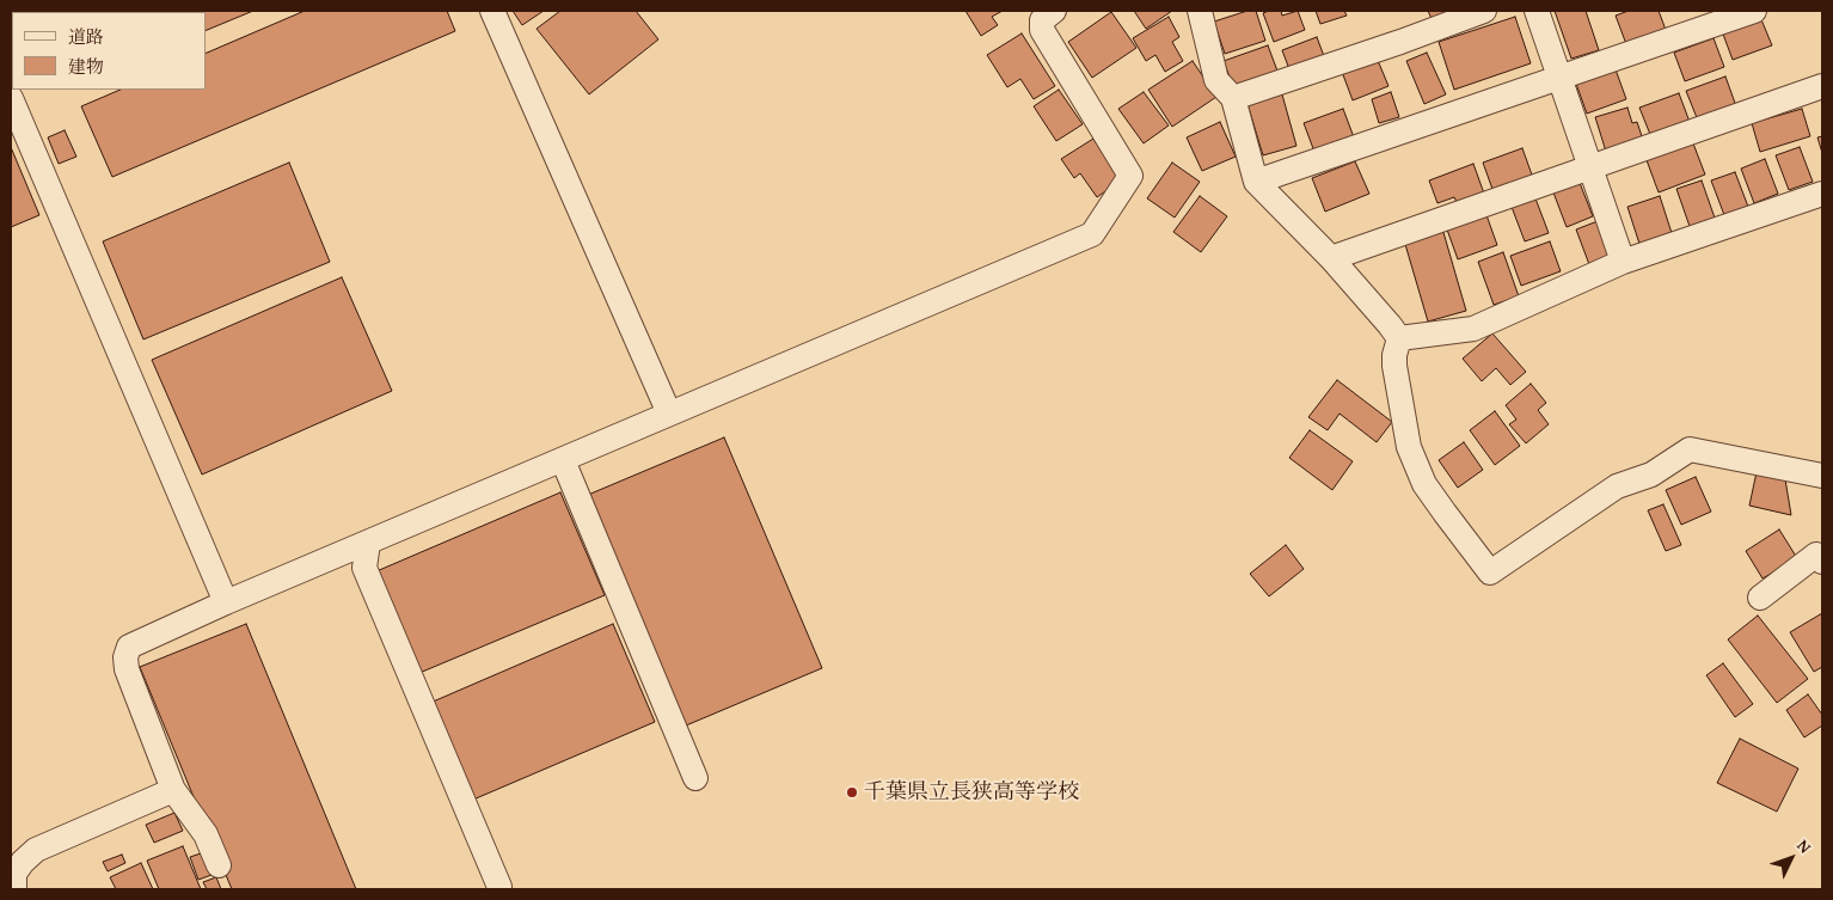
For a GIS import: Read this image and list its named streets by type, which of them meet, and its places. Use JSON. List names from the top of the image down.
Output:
{
  "places": ["千葉県立長狭高等学校"],
  "legend": ["道路", "建物"],
  "north": "top right"
}
